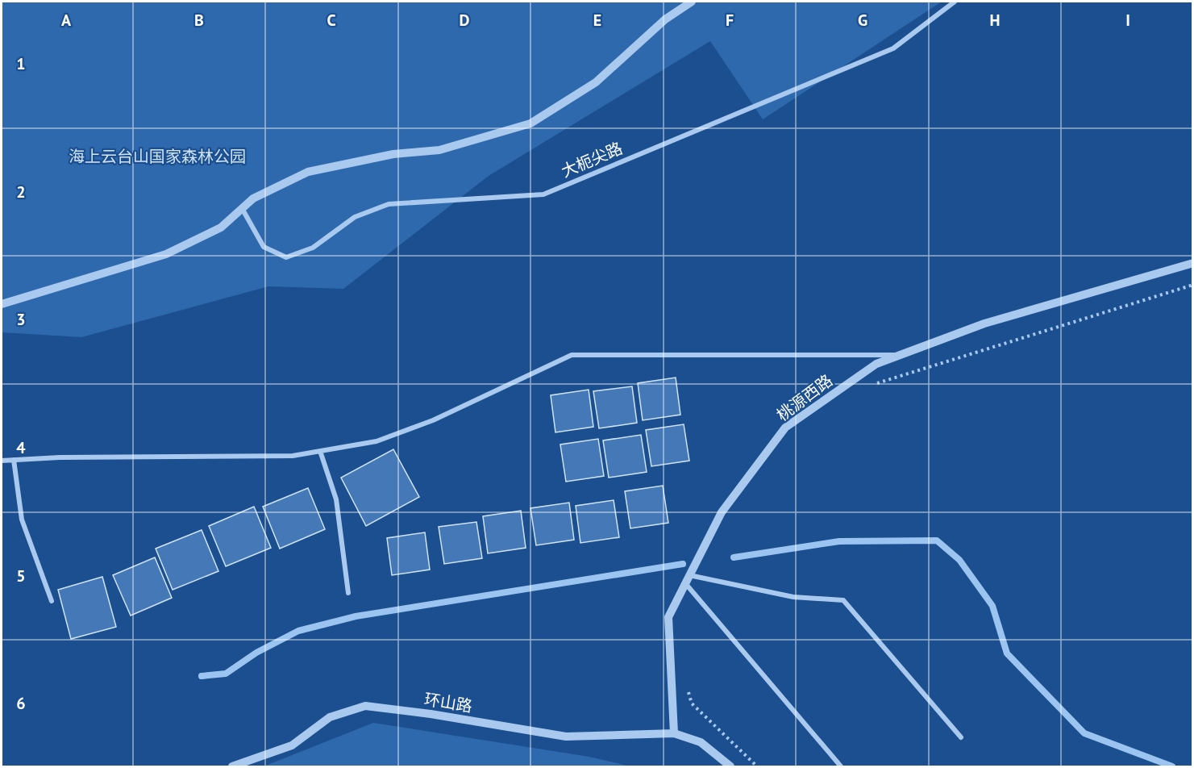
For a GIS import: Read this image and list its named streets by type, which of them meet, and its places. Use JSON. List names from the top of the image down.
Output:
{
  "streets": {
    "street": ["大枙尖路", "桃源西路", "环山路"]
  },
  "crossings": [
    ["桃源西路", "环山路"]
  ],
  "parks": ["海上云台山国家森林公园"],
  "grid": {
    "columns": [
      "A",
      "B",
      "C",
      "D",
      "E",
      "F",
      "G",
      "H",
      "I"
    ],
    "rows": [
      "1",
      "2",
      "3",
      "4",
      "5",
      "6"
    ]
  }
}
